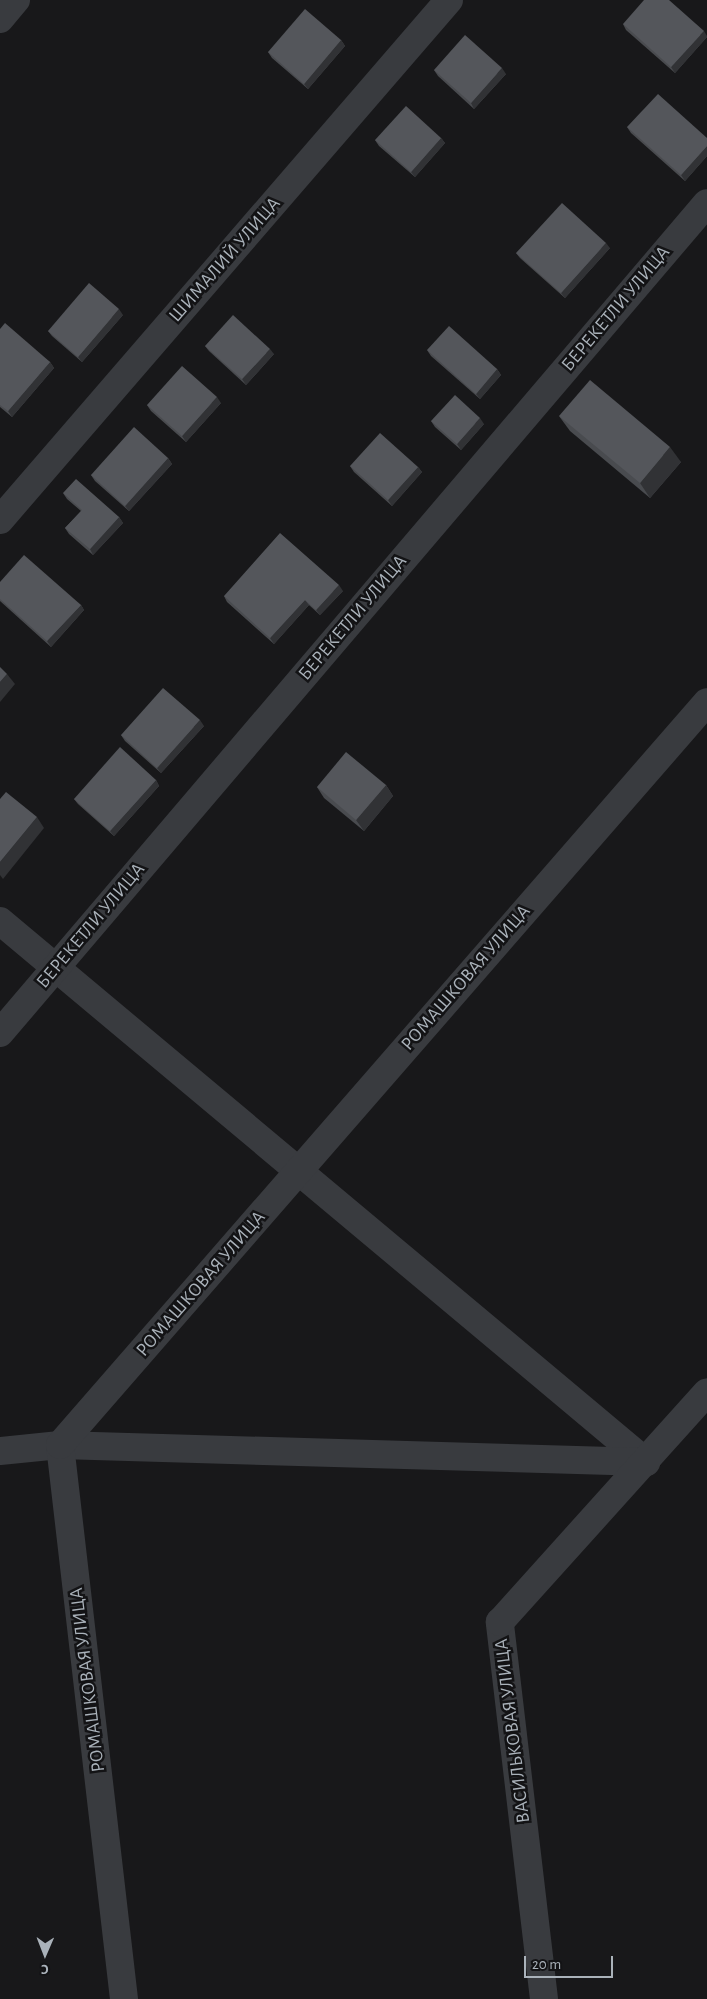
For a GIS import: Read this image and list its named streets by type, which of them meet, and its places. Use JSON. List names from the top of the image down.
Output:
{
  "streets": {
    "street": [
      "ШИМАЛИЙ УЛИЦА",
      "БЕРЕКЕТЛИ УЛИЦА",
      "РОМАШКОВАЯ УЛИЦА",
      "ВАСИЛЬКОВАЯ УЛИЦА"
    ]
  },
  "scale_bar": "20 m",
  "north": "bottom"
}
